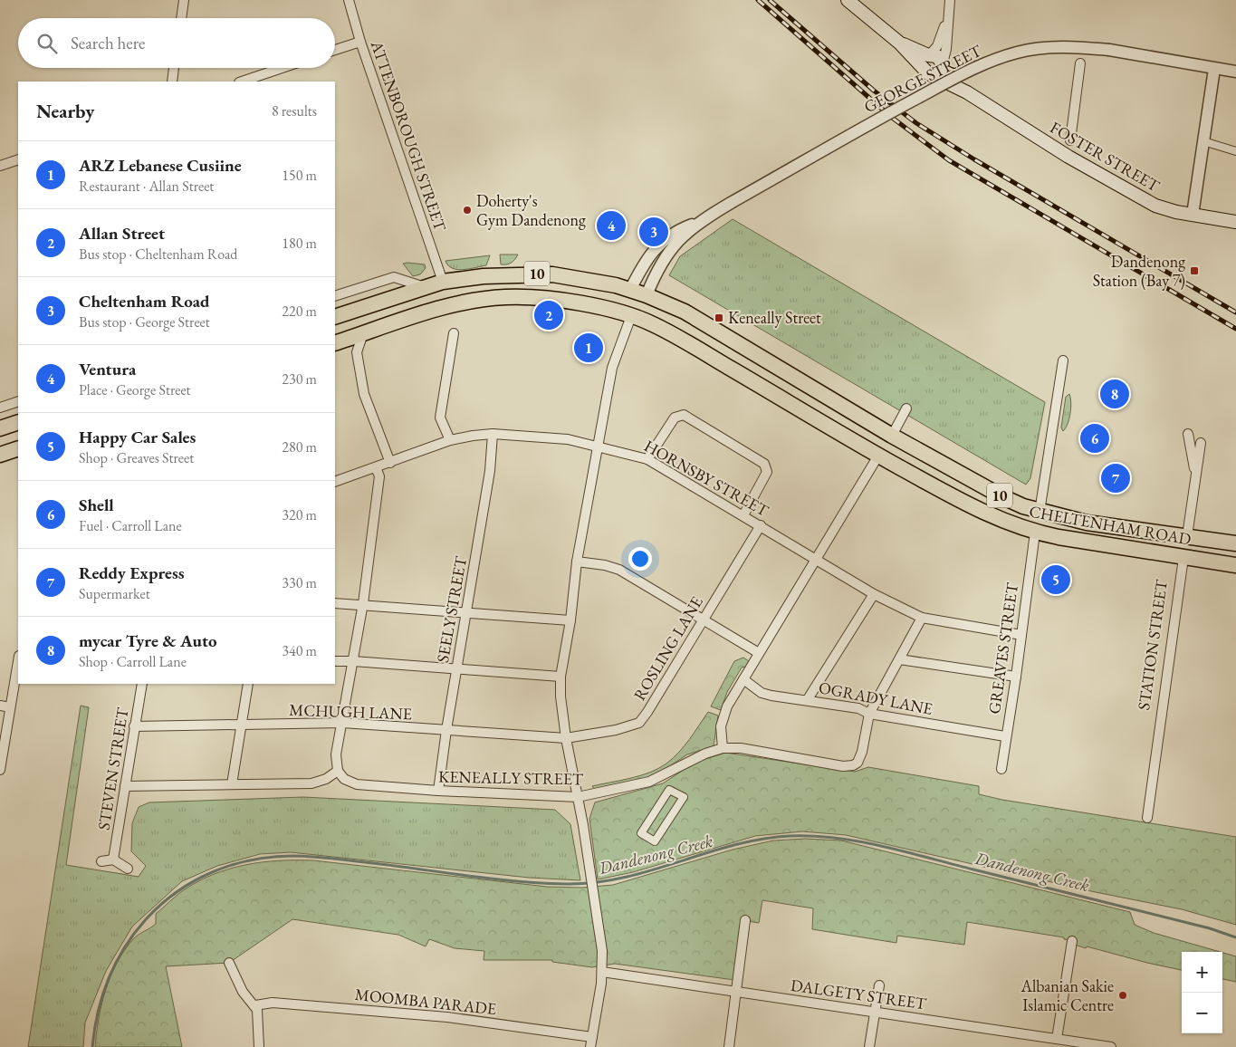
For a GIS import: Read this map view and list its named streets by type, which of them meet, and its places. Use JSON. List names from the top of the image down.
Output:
{
  "streets": {
    "main road": [
      "FOSTER STREET",
      "10",
      "CHELTENHAM ROAD",
      "STATION STREET"
    ],
    "street": [
      "GEORGE STREET",
      "ATTENBOROUGH STREET",
      "HORNSBY STREET",
      "SEELY STREET",
      "ROSLING LANE",
      "GREAVES STREET",
      "OGRADY LANE",
      "MCHUGH LANE",
      "STEVEN STREET",
      "KENEALLY STREET",
      "DALGETY STREET",
      "MOOMBA PARADE"
    ]
  },
  "crossings": [
    ["GEORGE STREET", "10"],
    ["GEORGE STREET", "CHELTENHAM ROAD"],
    ["ATTENBOROUGH STREET", "10"],
    ["10", "CHELTENHAM ROAD"],
    ["HORNSBY STREET", "SEELY STREET"],
    ["HORNSBY STREET", "ROSLING LANE"],
    ["HORNSBY STREET", "GREAVES STREET"],
    ["CHELTENHAM ROAD", "STATION STREET"],
    ["CHELTENHAM ROAD", "GREAVES STREET"],
    ["SEELY STREET", "MCHUGH LANE"],
    ["SEELY STREET", "KENEALLY STREET"],
    ["ROSLING LANE", "MCHUGH LANE"],
    ["GREAVES STREET", "OGRADY LANE"],
    ["MCHUGH LANE", "STEVEN STREET"]
  ],
  "water": ["Dandenong Creek"],
  "places": {
    "other": ["Doherty's Gym Dandenong", "Albanian Sakie Islamic Centre"],
    "transit": ["Dandenong Station (Bay 7)", "Keneally Street"]
  },
  "page": {
    "search": "Search here",
    "heading": ["Nearby", "8 results"],
    "list": [
      {
        "mark": "1",
        "name": "ARZ Lebanese Cusiine",
        "note": "Restaurant · Allan Street",
        "value": "150 m"
      },
      {
        "mark": "2",
        "name": "Allan Street",
        "note": "Bus stop · Cheltenham Road",
        "value": "180 m"
      },
      {
        "mark": "3",
        "name": "Cheltenham Road",
        "note": "Bus stop · George Street",
        "value": "220 m"
      },
      {
        "mark": "4",
        "name": "Ventura",
        "note": "Place · George Street",
        "value": "230 m"
      },
      {
        "mark": "5",
        "name": "Happy Car Sales",
        "note": "Shop · Greaves Street",
        "value": "280 m"
      },
      {
        "mark": "6",
        "name": "Shell",
        "note": "Fuel · Carroll Lane",
        "value": "320 m"
      },
      {
        "mark": "7",
        "name": "Reddy Express",
        "note": "Supermarket",
        "value": "330 m"
      },
      {
        "mark": "8",
        "name": "mycar Tyre & Auto",
        "note": "Shop · Carroll Lane",
        "value": "340 m"
      }
    ],
    "pins": [
      "4",
      "3",
      "2",
      "1",
      "8",
      "6",
      "7",
      "5"
    ],
    "map_buttons": ["+", "−"]
  }
}
